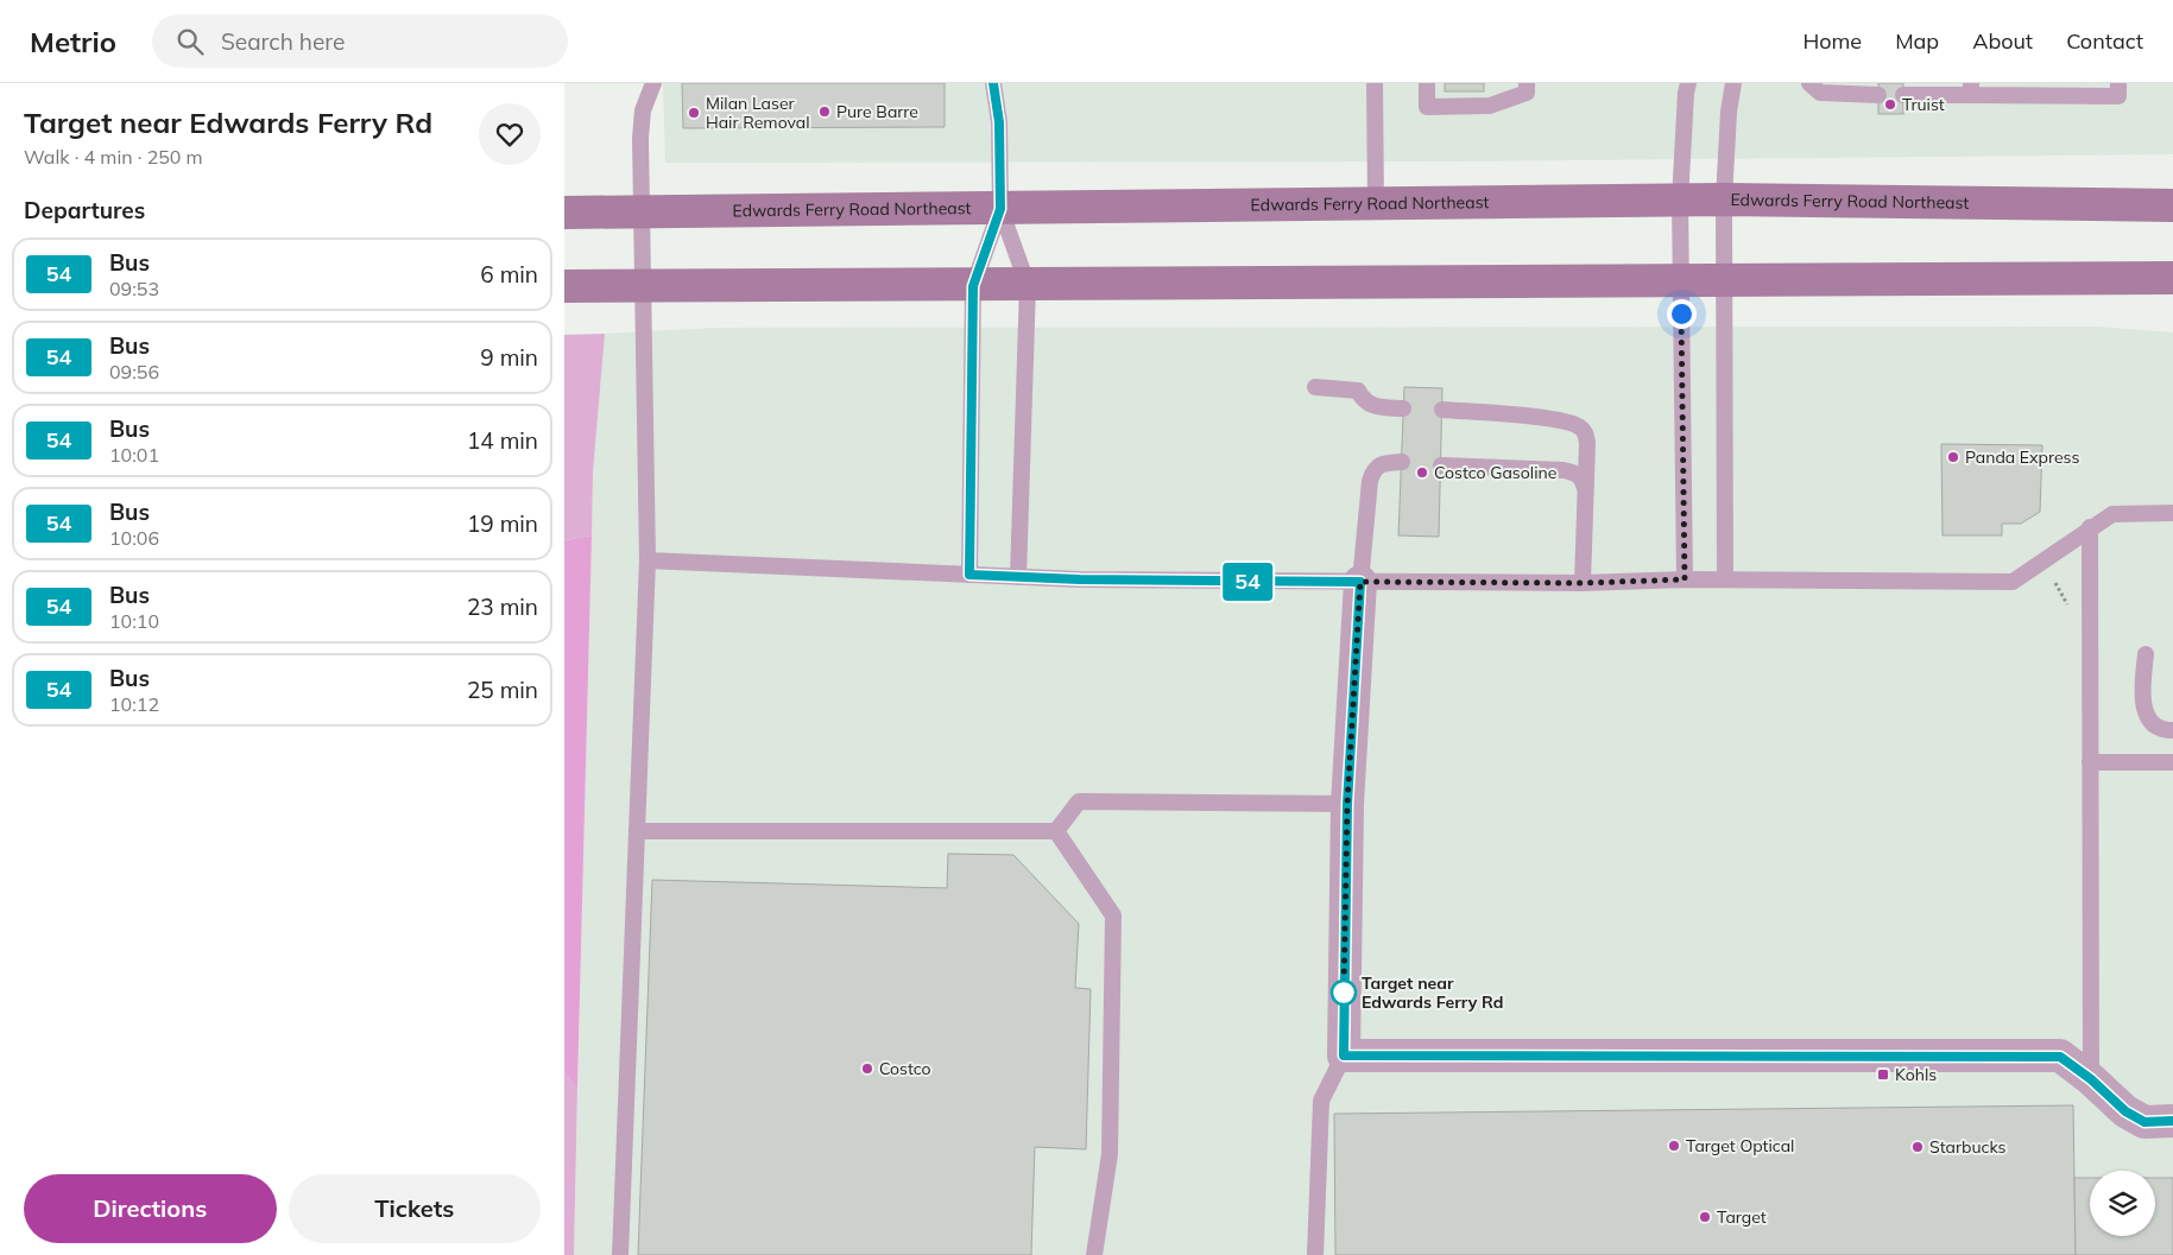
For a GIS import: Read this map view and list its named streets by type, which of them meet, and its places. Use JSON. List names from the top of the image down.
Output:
{
  "streets": {
    "main road": ["Edwards Ferry Road Northeast"]
  },
  "places": {
    "other": [
      "Truist",
      "Pure Barre",
      "Milan Laser Hair Removal",
      "Panda Express",
      "Costco Gasoline",
      "Target near Edwards Ferry Rd",
      "Costco",
      "Target Optical",
      "Starbucks",
      "Target"
    ],
    "transit": ["Kohls"]
  },
  "lines": ["bus line 54"],
  "page": {
    "header": "Metrio",
    "search": "Search here",
    "nav": [
      "Home",
      "Map",
      "About",
      "Contact"
    ],
    "heading": [
      ["Target near Edwards Ferry Rd", "Walk · 4 min · 250 m"],
      "Departures"
    ],
    "on_map": "54",
    "list": [
      {
        "mark": "54",
        "name": "Bus",
        "note": "09:53",
        "value": "6 min"
      },
      {
        "mark": "54",
        "name": "Bus",
        "note": "09:56",
        "value": "9 min"
      },
      {
        "mark": "54",
        "name": "Bus",
        "note": "10:01",
        "value": "14 min"
      },
      {
        "mark": "54",
        "name": "Bus",
        "note": "10:06",
        "value": "19 min"
      },
      {
        "mark": "54",
        "name": "Bus",
        "note": "10:10",
        "value": "23 min"
      },
      {
        "mark": "54",
        "name": "Bus",
        "note": "10:12",
        "value": "25 min"
      }
    ],
    "buttons": ["Directions", "Tickets"]
  }
}
